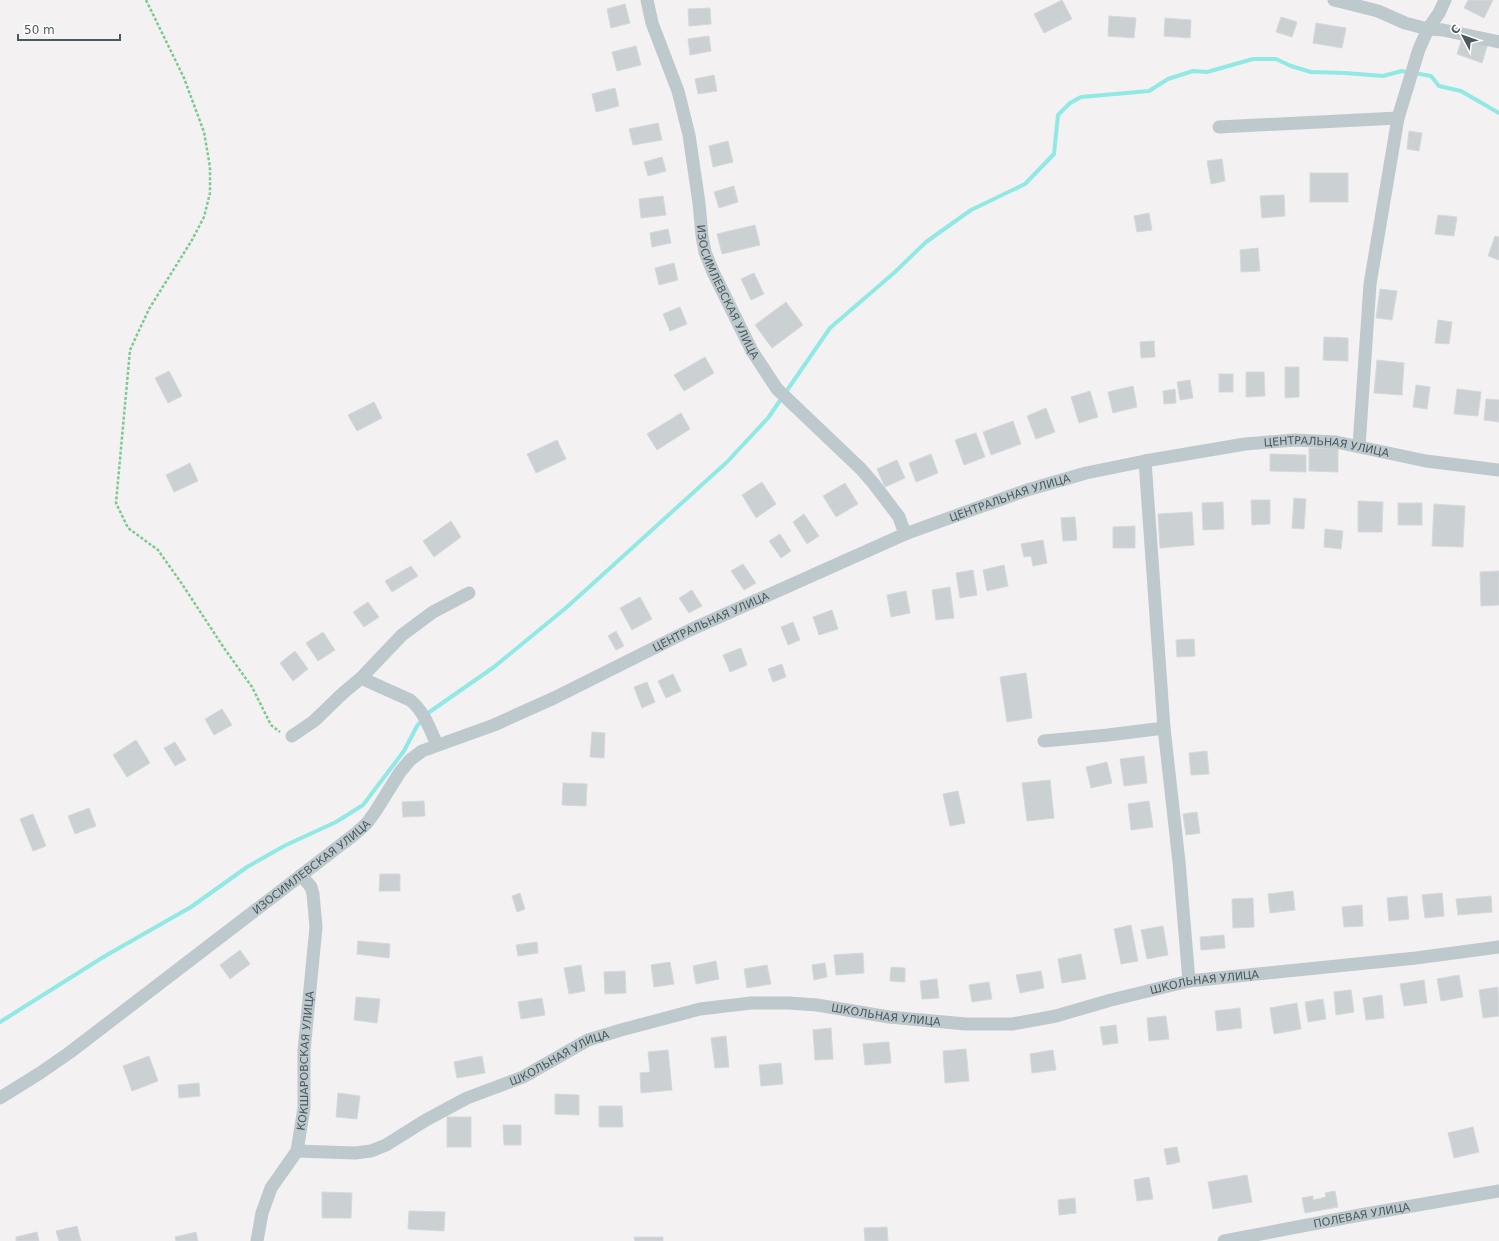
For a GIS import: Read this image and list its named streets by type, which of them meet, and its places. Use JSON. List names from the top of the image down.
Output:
{
  "streets": {
    "street": [
      "ИЗОСИМЛЕВСКАЯ УЛИЦА",
      "ЦЕНТРАЛЬНАЯ УЛИЦА",
      "ШКОЛЬНАЯ УЛИЦА",
      "КОКШАРОВСКАЯ УЛИЦА",
      "ПОЛЕВАЯ УЛИЦА"
    ]
  },
  "crossings": [
    ["ИЗОСИМЛЕВСКАЯ УЛИЦА", "ЦЕНТРАЛЬНАЯ УЛИЦА"],
    ["ИЗОСИМЛЕВСКАЯ УЛИЦА", "КОКШАРОВСКАЯ УЛИЦА"],
    ["ШКОЛЬНАЯ УЛИЦА", "КОКШАРОВСКАЯ УЛИЦА"]
  ],
  "scale_bar": "50 m",
  "north": "top left"
}
